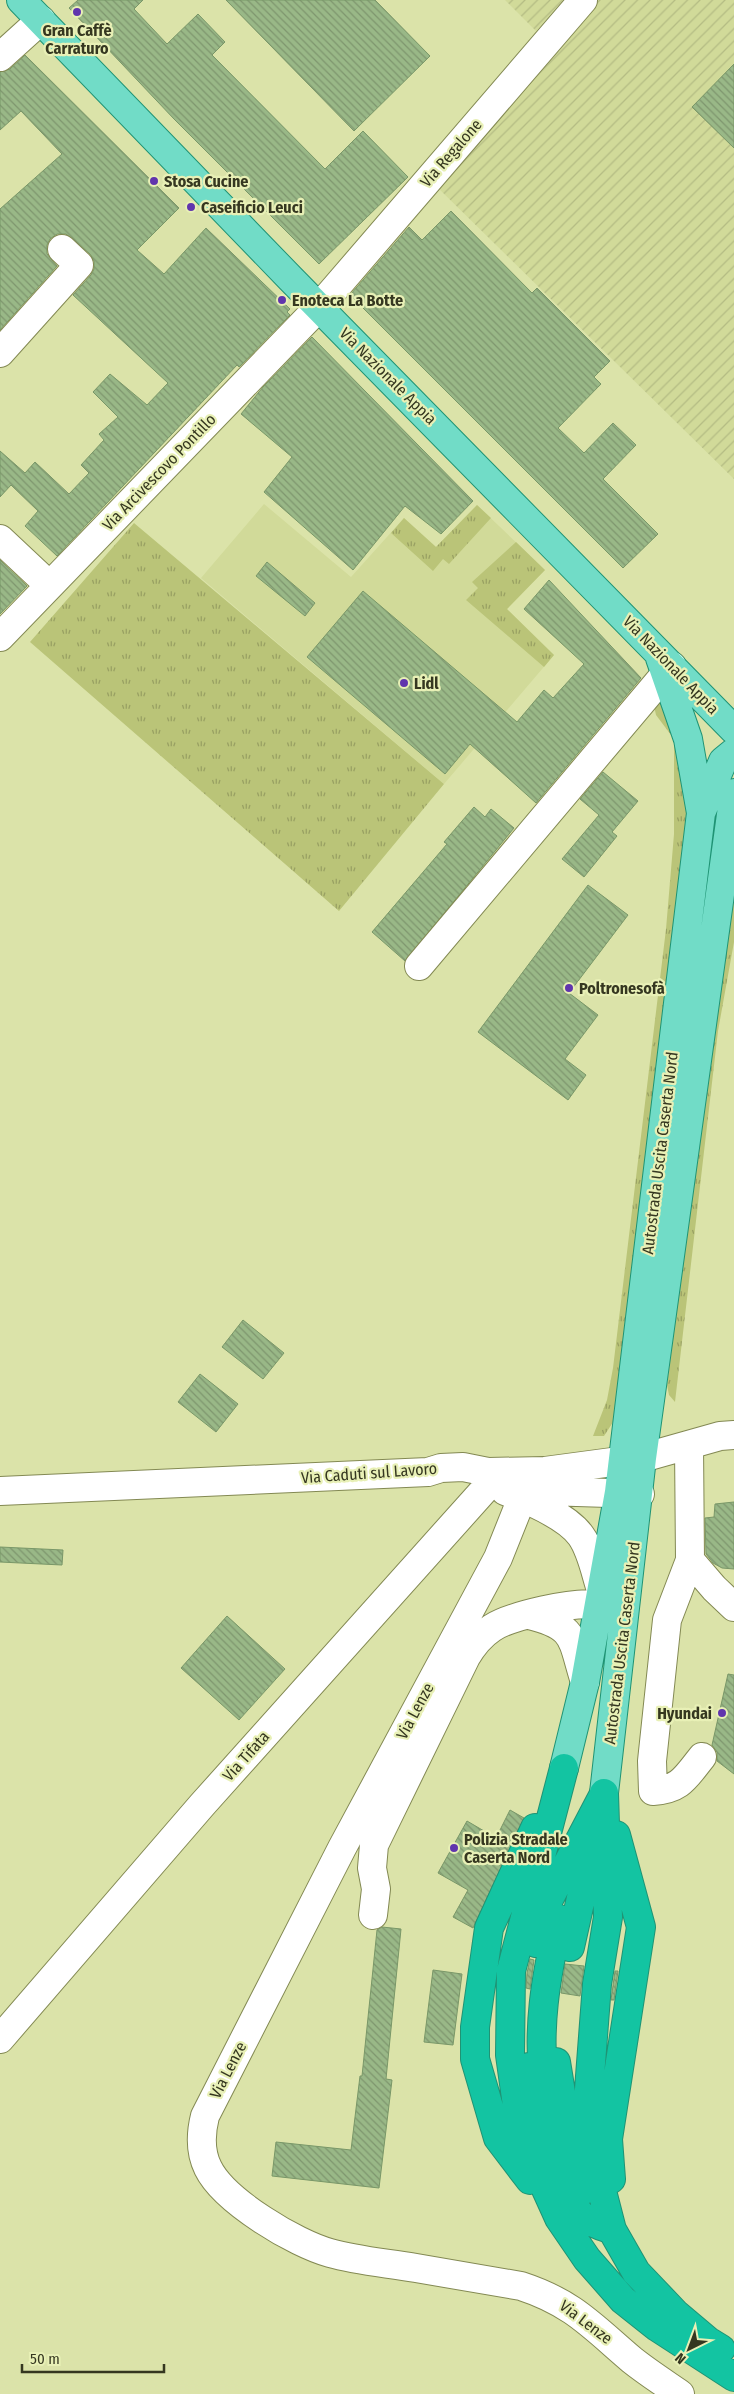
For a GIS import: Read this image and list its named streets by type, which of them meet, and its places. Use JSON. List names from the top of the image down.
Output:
{
  "streets": {
    "main road": ["Via Nazionale Appia", "Autostrada Uscita Caserta Nord"],
    "street": [
      "Via Regalone",
      "Via Arcivescovo Pontillo",
      "Via Caduti sul Lavoro",
      "Via Lenze",
      "Via Tifata"
    ]
  },
  "crossings": [
    ["Via Regalone", "Via Nazionale Appia"],
    ["Via Regalone", "Via Arcivescovo Pontillo"],
    ["Via Nazionale Appia", "Via Arcivescovo Pontillo"],
    ["Autostrada Uscita Caserta Nord", "Via Caduti sul Lavoro"],
    ["Autostrada Uscita Caserta Nord", "Via Lenze"],
    ["Autostrada Uscita Caserta Nord", "Via Tifata"],
    ["Via Caduti sul Lavoro", "Via Lenze"],
    ["Via Caduti sul Lavoro", "Via Tifata"],
    ["Via Lenze", "Via Tifata"]
  ],
  "places": [
    "Gran Caffè Carraturo",
    "Stosa Cucine",
    "Caseificio Leuci",
    "Enoteca La Botte",
    "Lidl",
    "Poltronesofà",
    "Hyundai",
    "Polizia Stradale Caserta Nord"
  ],
  "scale_bar": "50 m",
  "north": "bottom left"
}
